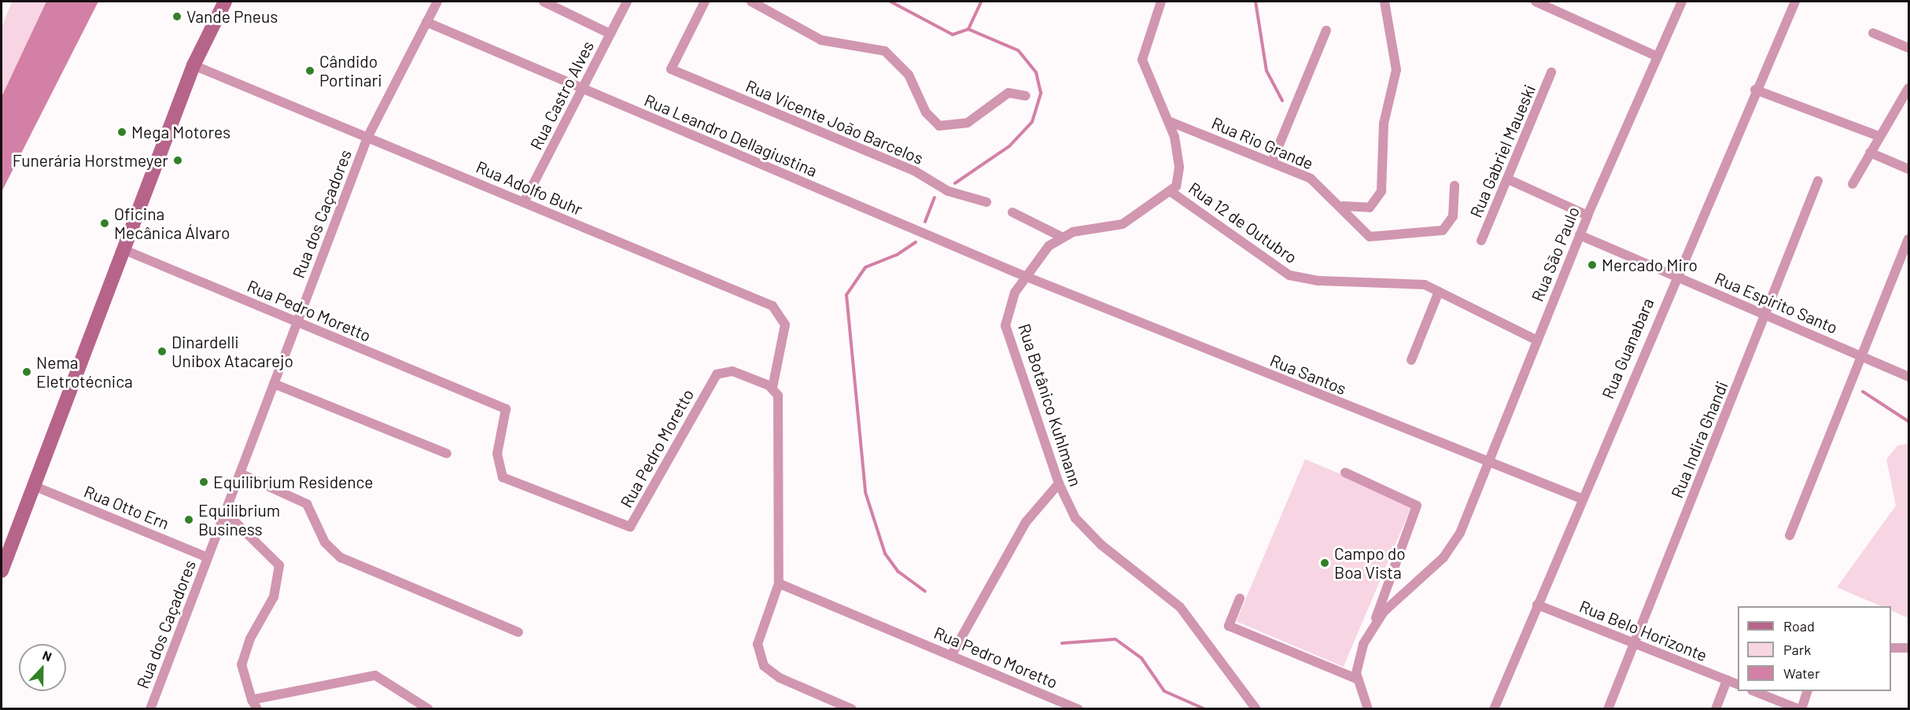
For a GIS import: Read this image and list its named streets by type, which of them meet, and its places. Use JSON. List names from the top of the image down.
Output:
{
  "streets": {
    "street": [
      "Rua Castro Alves",
      "Rua Vicente João Barcelos",
      "Rua Leandro Dellagiustina",
      "Rua Rio Grande",
      "Rua Gabriel Maueski",
      "Rua Adolfo Buhr",
      "Rua dos Caçadores",
      "Rua 12 de Outubro",
      "Rua São Paulo",
      "Rua Espírito Santo",
      "Rua Pedro Moretto",
      "Rua Guanabara",
      "Rua Santos",
      "Rua Botânico Kuhlmann",
      "Rua Indira Ghandi",
      "Rua Otto Ern",
      "Rua Belo Horizonte"
    ]
  },
  "crossings": [
    ["Rua Castro Alves", "Rua Leandro Dellagiustina"],
    ["Rua Castro Alves", "Rua Adolfo Buhr"],
    ["Rua Leandro Dellagiustina", "Rua dos Caçadores"],
    ["Rua Leandro Dellagiustina", "Rua Santos"],
    ["Rua Leandro Dellagiustina", "Rua Botânico Kuhlmann"],
    ["Rua Adolfo Buhr", "Rua dos Caçadores"],
    ["Rua Adolfo Buhr", "Rua Pedro Moretto"],
    ["Rua dos Caçadores", "Rua Pedro Moretto"],
    ["Rua dos Caçadores", "Rua Otto Ern"],
    ["Rua 12 de Outubro", "Rua São Paulo"],
    ["Rua São Paulo", "Rua Espírito Santo"],
    ["Rua São Paulo", "Rua Santos"],
    ["Rua Espírito Santo", "Rua Guanabara"],
    ["Rua Espírito Santo", "Rua Indira Ghandi"],
    ["Rua Guanabara", "Rua Santos"],
    ["Rua Guanabara", "Rua Belo Horizonte"],
    ["Rua Santos", "Rua Botânico Kuhlmann"],
    ["Rua Indira Ghandi", "Rua Belo Horizonte"]
  ],
  "places": [
    "Vande Pneus",
    "Cândido Portinari",
    "Mega Motores",
    "Funerária Horstmeyer",
    "Oficina Mecânica Álvaro",
    "Mercado Miro",
    "Dinardelli Unibox Atacarejo",
    "Nema Eletrotécnica",
    "Equilibrium Residence",
    "Equilibrium Business",
    "Campo do Boa Vista"
  ],
  "legend": ["Road", "Park", "Water"],
  "north": "top"
}
